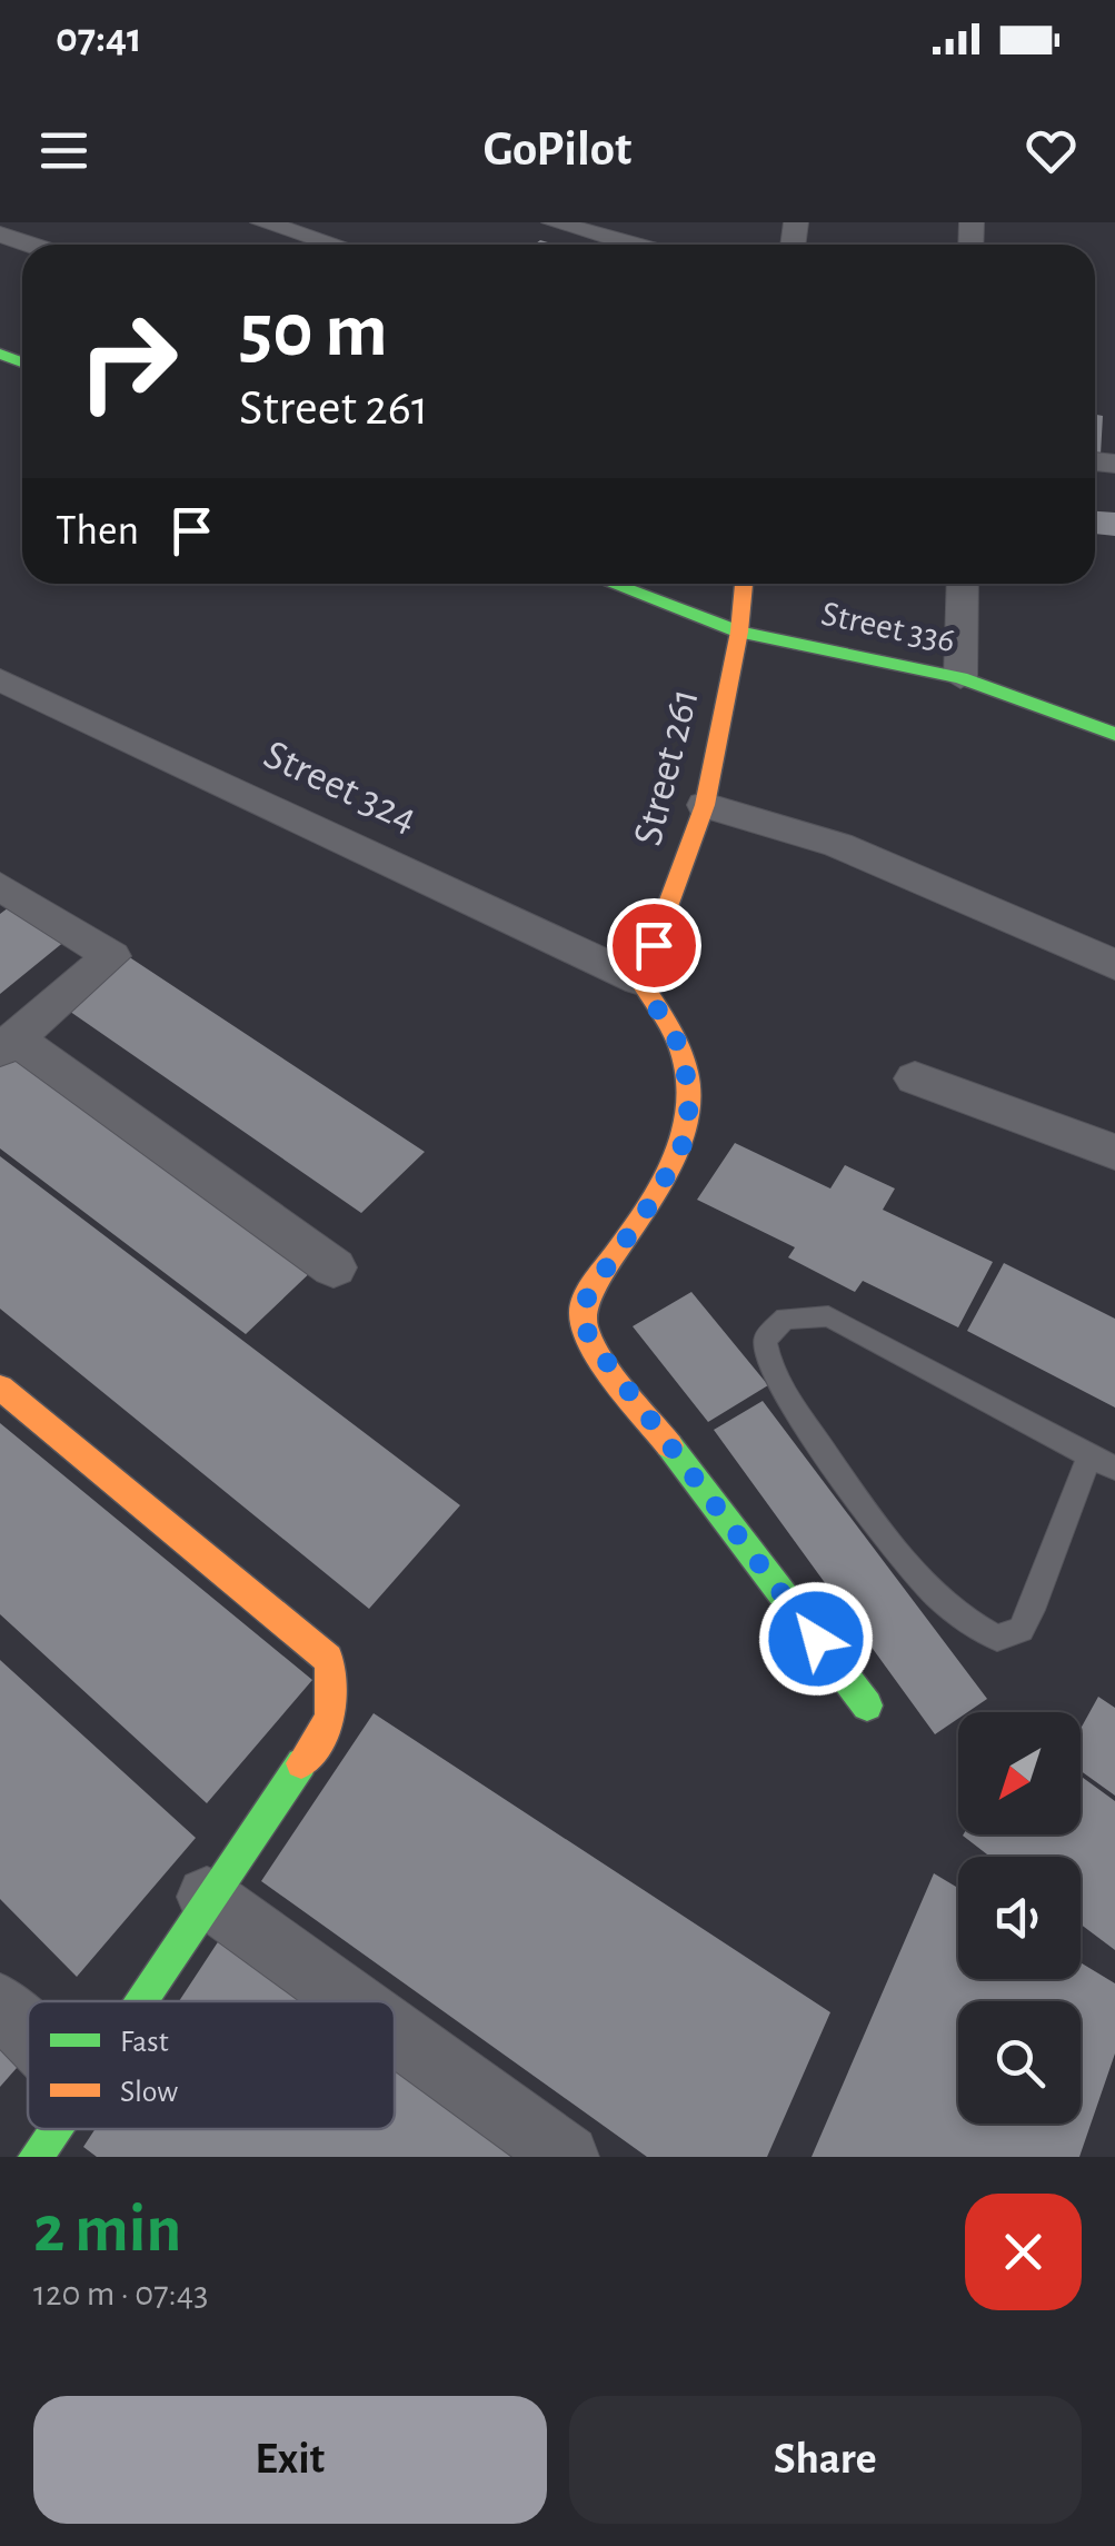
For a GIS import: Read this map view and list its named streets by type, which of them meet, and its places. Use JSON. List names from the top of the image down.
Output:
{
  "streets": {
    "street": ["Street 336", "Street 261", "Street 324"]
  },
  "crossings": [
    ["Street 336", "Street 261"],
    ["Street 261", "Street 324"]
  ],
  "legend": ["Fast", "Slow"],
  "north": "bottom left",
  "page": {
    "status": "07:41",
    "header": "GoPilot",
    "turn": ["50 m", "Street 261"],
    "then": "Then",
    "heading": ["2 min", "120 m · 07:43"],
    "buttons": ["Exit", "Share"]
  }
}
